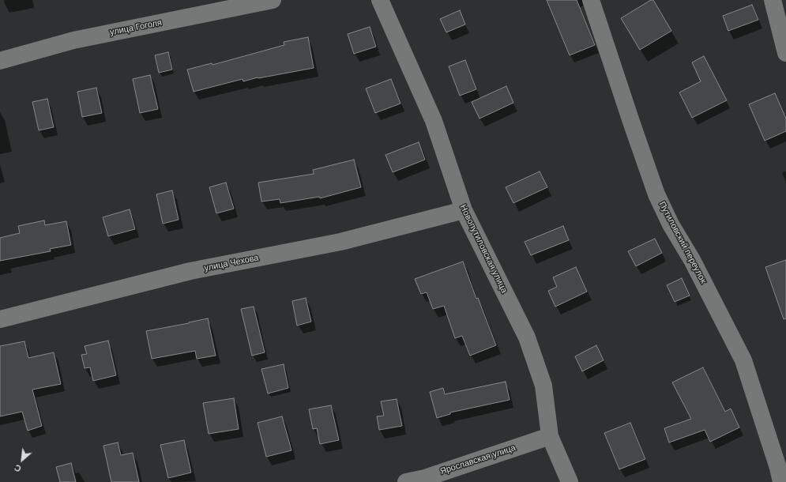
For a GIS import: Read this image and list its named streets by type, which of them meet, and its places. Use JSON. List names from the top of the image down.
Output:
{
  "streets": {
    "street": [
      "улица Гоголя",
      "Путиловский переулок",
      "Новопутиловская улица",
      "улица Чехова",
      "Ярославская улица"
    ]
  },
  "crossings": [
    ["Новопутиловская улица", "улица Чехова"],
    ["Новопутиловская улица", "Ярославская улица"]
  ],
  "north": "bottom left"
}
